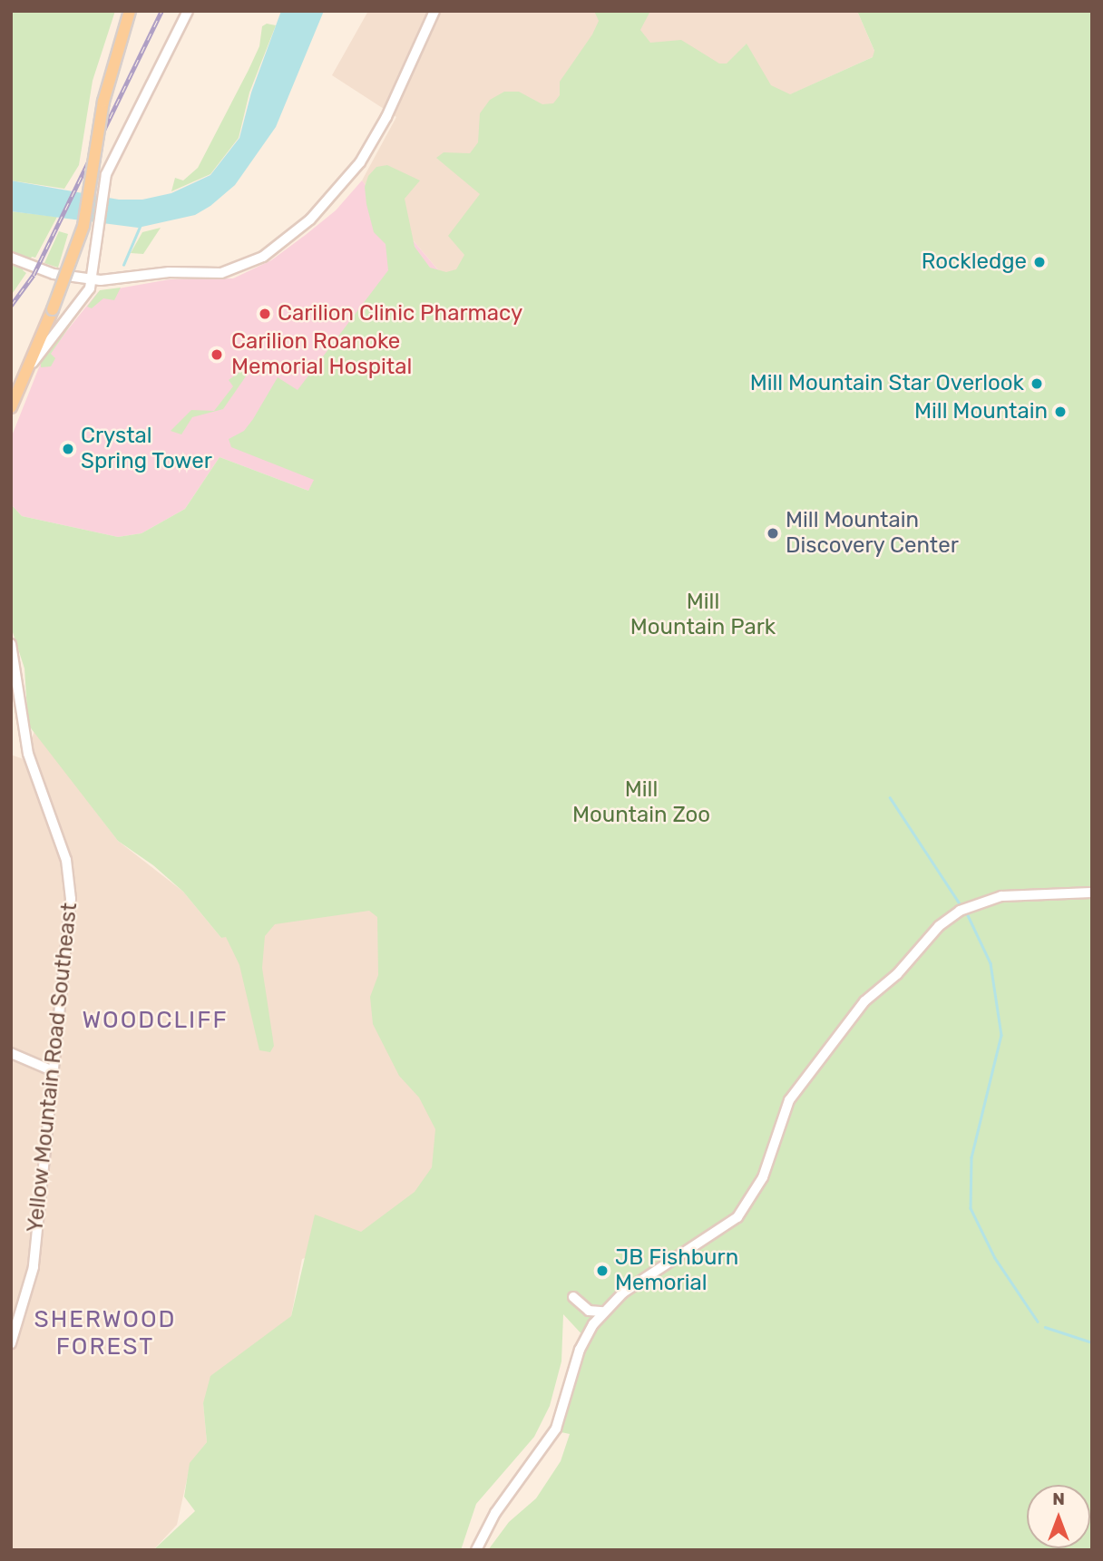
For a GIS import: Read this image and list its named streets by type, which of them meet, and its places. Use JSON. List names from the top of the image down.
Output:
{
  "streets": {
    "street": ["Yellow Mountain Road Southeast"]
  },
  "districts": ["WOODCLIFF", "SHERWOOD FOREST"],
  "parks": ["Mill Mountain Park", "Mill Mountain Zoo"],
  "places": [
    "Rockledge",
    "Carilion Clinic Pharmacy",
    "Carilion Roanoke Memorial Hospital",
    "Mill Mountain Star Overlook",
    "Mill Mountain",
    "Crystal Spring Tower",
    "Mill Mountain Discovery Center",
    "JB Fishburn Memorial"
  ],
  "north": "top"
}
